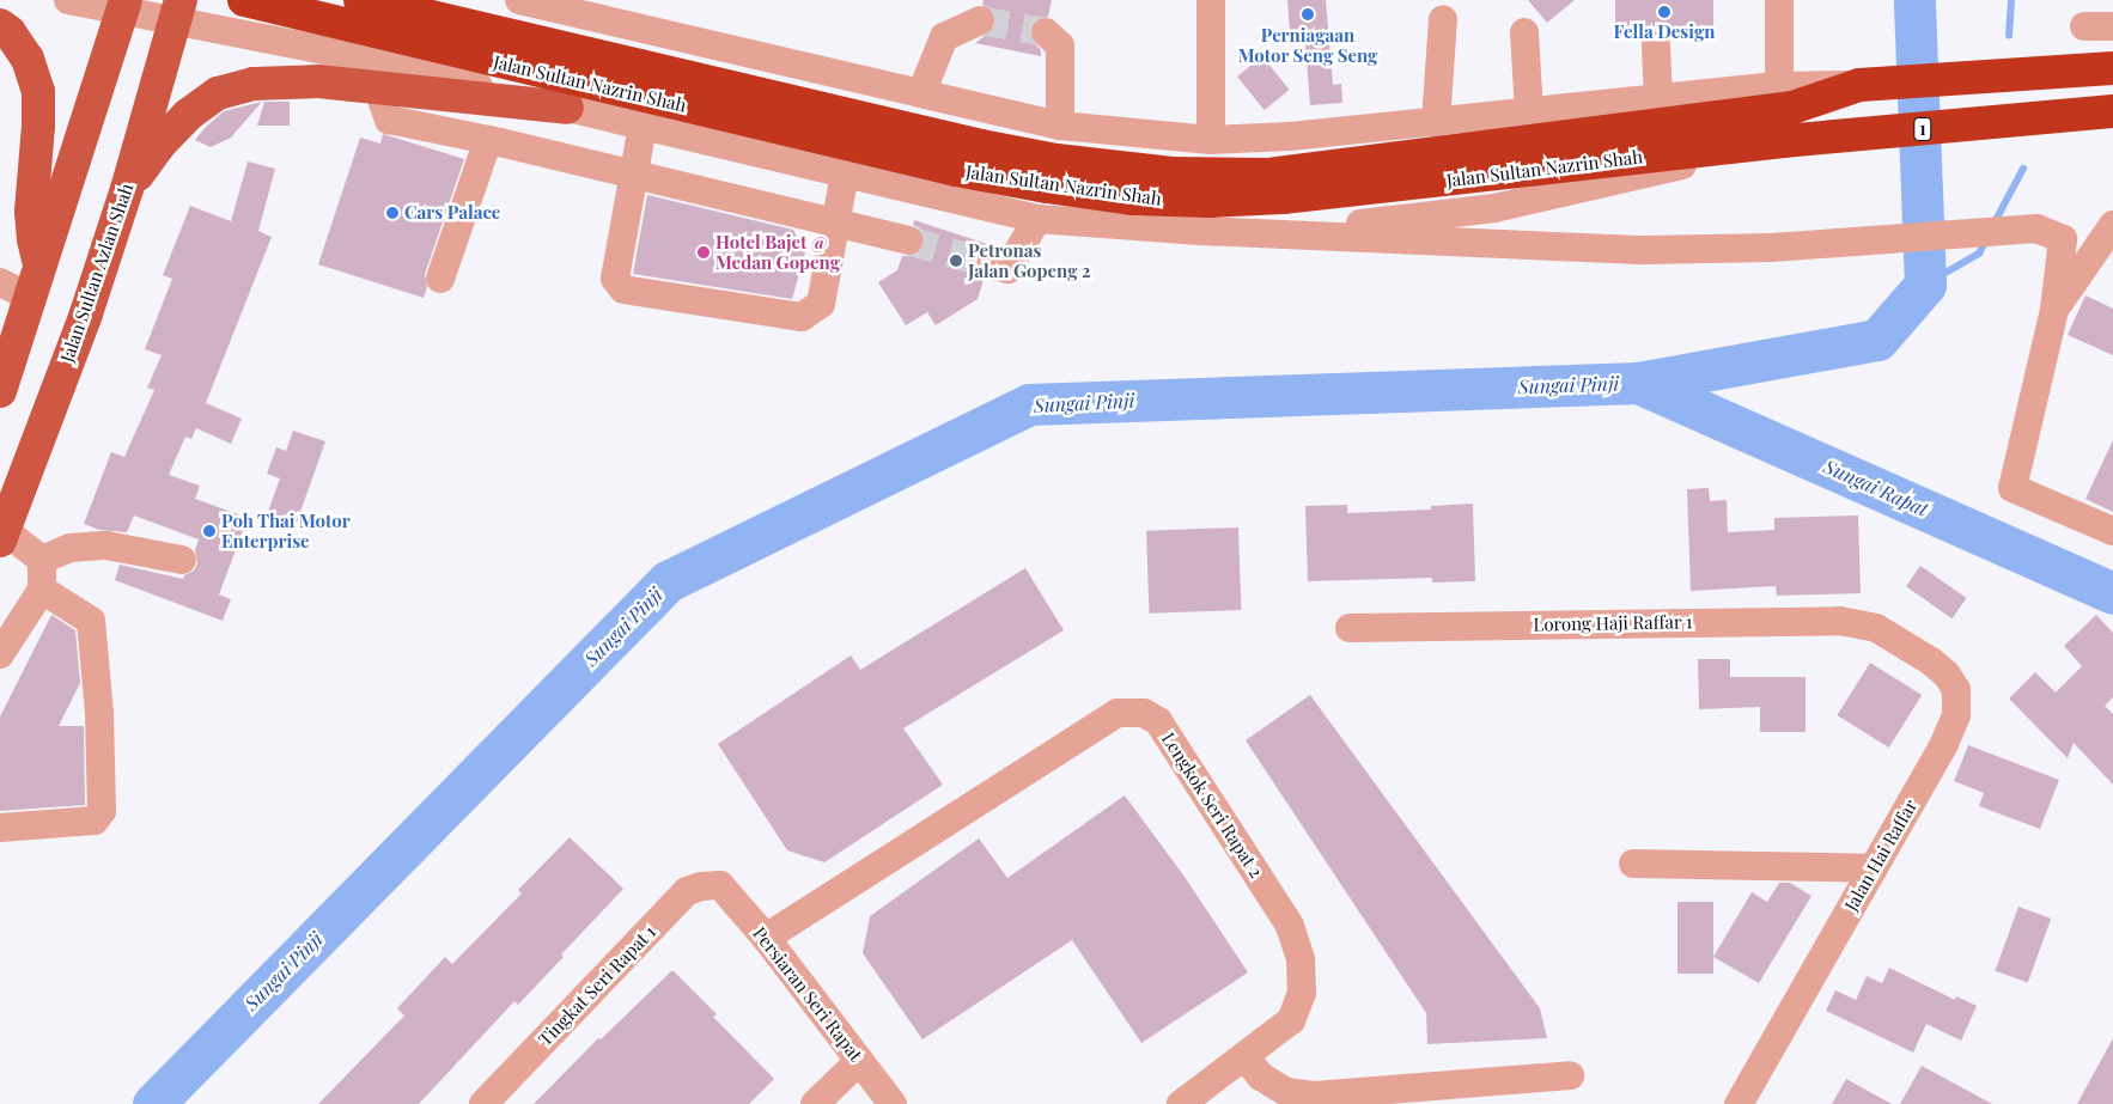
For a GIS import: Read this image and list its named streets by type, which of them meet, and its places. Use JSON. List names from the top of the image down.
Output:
{
  "streets": {
    "highway": ["Jalan Sultan Nazrin Shah", "1"],
    "main road": ["Jalan Sultan Azlan Shah"],
    "street": [
      "Lorong Haji Raffar 1",
      "Lengkok Seri Rapat 2",
      "Jalan Hai Raffar",
      "Tingkat Seri Rapat 1",
      "Persiaran Seri Rapat"
    ]
  },
  "crossings": [
    ["Jalan Sultan Nazrin Shah", "1"],
    ["1", "Jalan Sultan Azlan Shah"],
    ["Lorong Haji Raffar 1", "Jalan Hai Raffar"],
    ["Lengkok Seri Rapat 2", "Persiaran Seri Rapat"],
    ["Tingkat Seri Rapat 1", "Persiaran Seri Rapat"]
  ],
  "water": ["Sungai Pinji", "Sungai Rapat"],
  "places": [
    "Fella Design",
    "Perniagaan Motor Seng Seng",
    "Cars Palace",
    "Hotel Bajet @ Medan Gopeng",
    "Petronas Jalan Gopeng 2",
    "Poh Thai Motor Enterprise"
  ]
}
